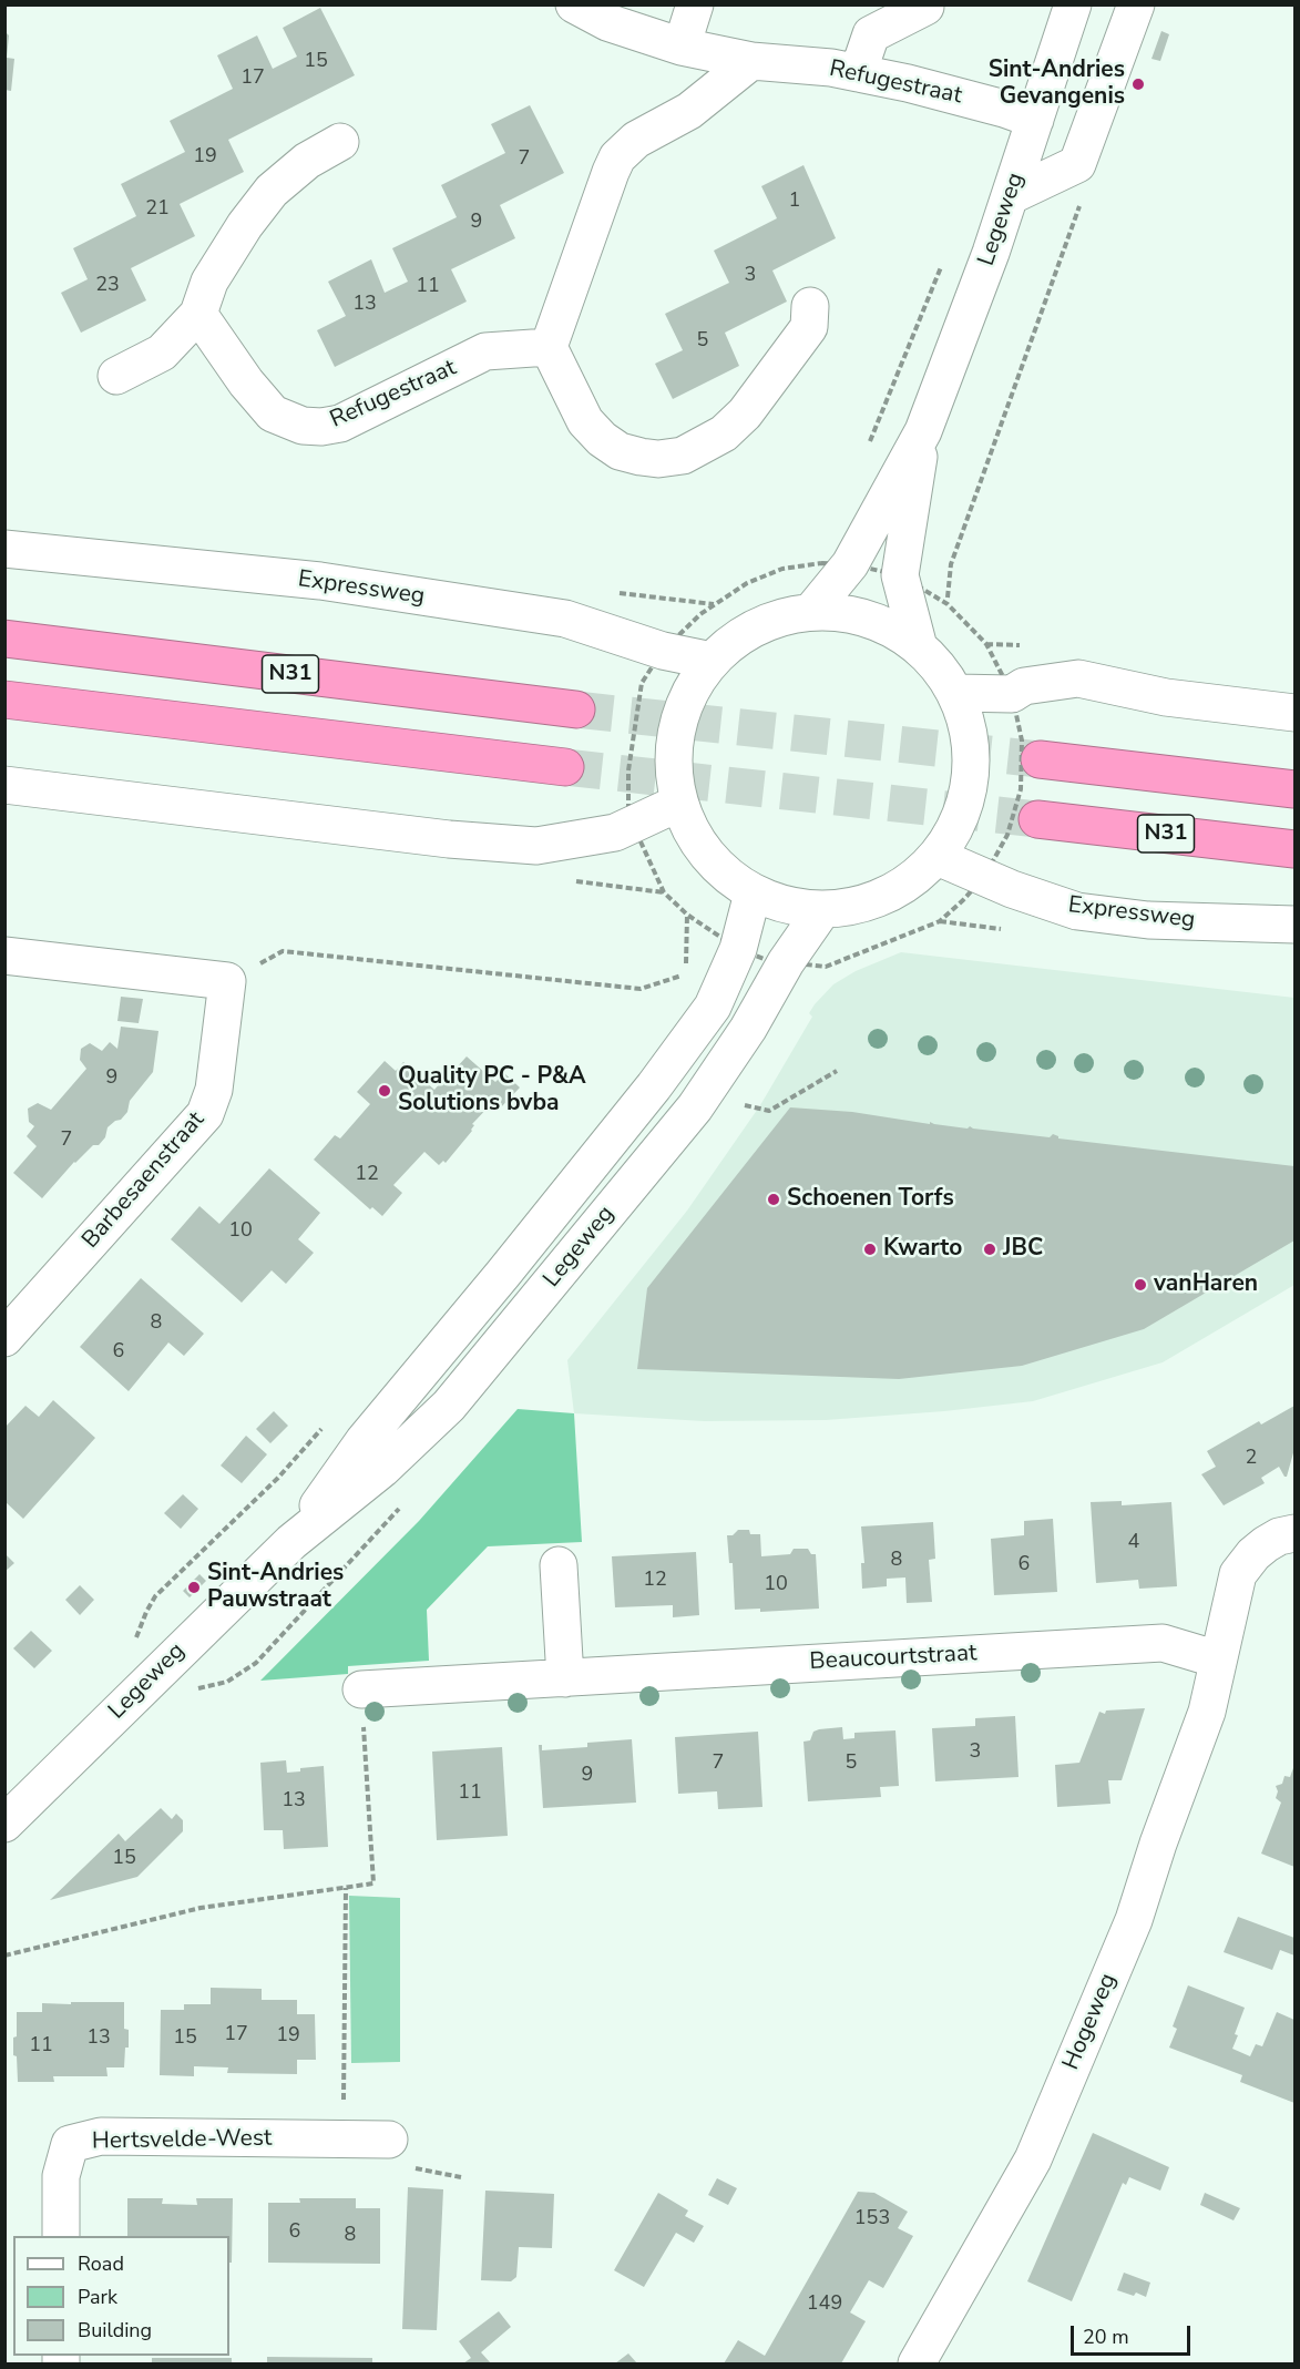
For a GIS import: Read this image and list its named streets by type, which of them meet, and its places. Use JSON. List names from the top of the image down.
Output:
{
  "streets": {
    "highway": ["N31"],
    "street": [
      "Refugestraat",
      "Legeweg",
      "Expressweg",
      "Barbesaenstraat",
      "Beaucourtstraat",
      "Hogeweg",
      "Hertsvelde-West"
    ]
  },
  "crossings": [
    ["Refugestraat", "Legeweg"],
    ["Beaucourtstraat", "Hogeweg"]
  ],
  "places": [
    "Sint-Andries Gevangenis",
    "Quality PC - P&A Solutions bvba",
    "Schoenen Torfs",
    "Kwarto",
    "JBC",
    "vanHaren",
    "Sint-Andries Pauwstraat"
  ],
  "house_numbers": [
    "15",
    "17",
    "19",
    "7",
    "1",
    "21",
    "9",
    "3",
    "23",
    "11",
    "13",
    "5",
    "9",
    "7",
    "12",
    "10",
    "8",
    "6",
    "2",
    "4",
    "8",
    "6",
    "12",
    "10",
    "3",
    "7",
    "5",
    "9",
    "11",
    "13",
    "15",
    "17",
    "19",
    "13",
    "15",
    "11",
    "153",
    "6",
    "8",
    "149"
  ],
  "legend": ["Road", "Park", "Building"],
  "scale_bar": "20 m"
}
